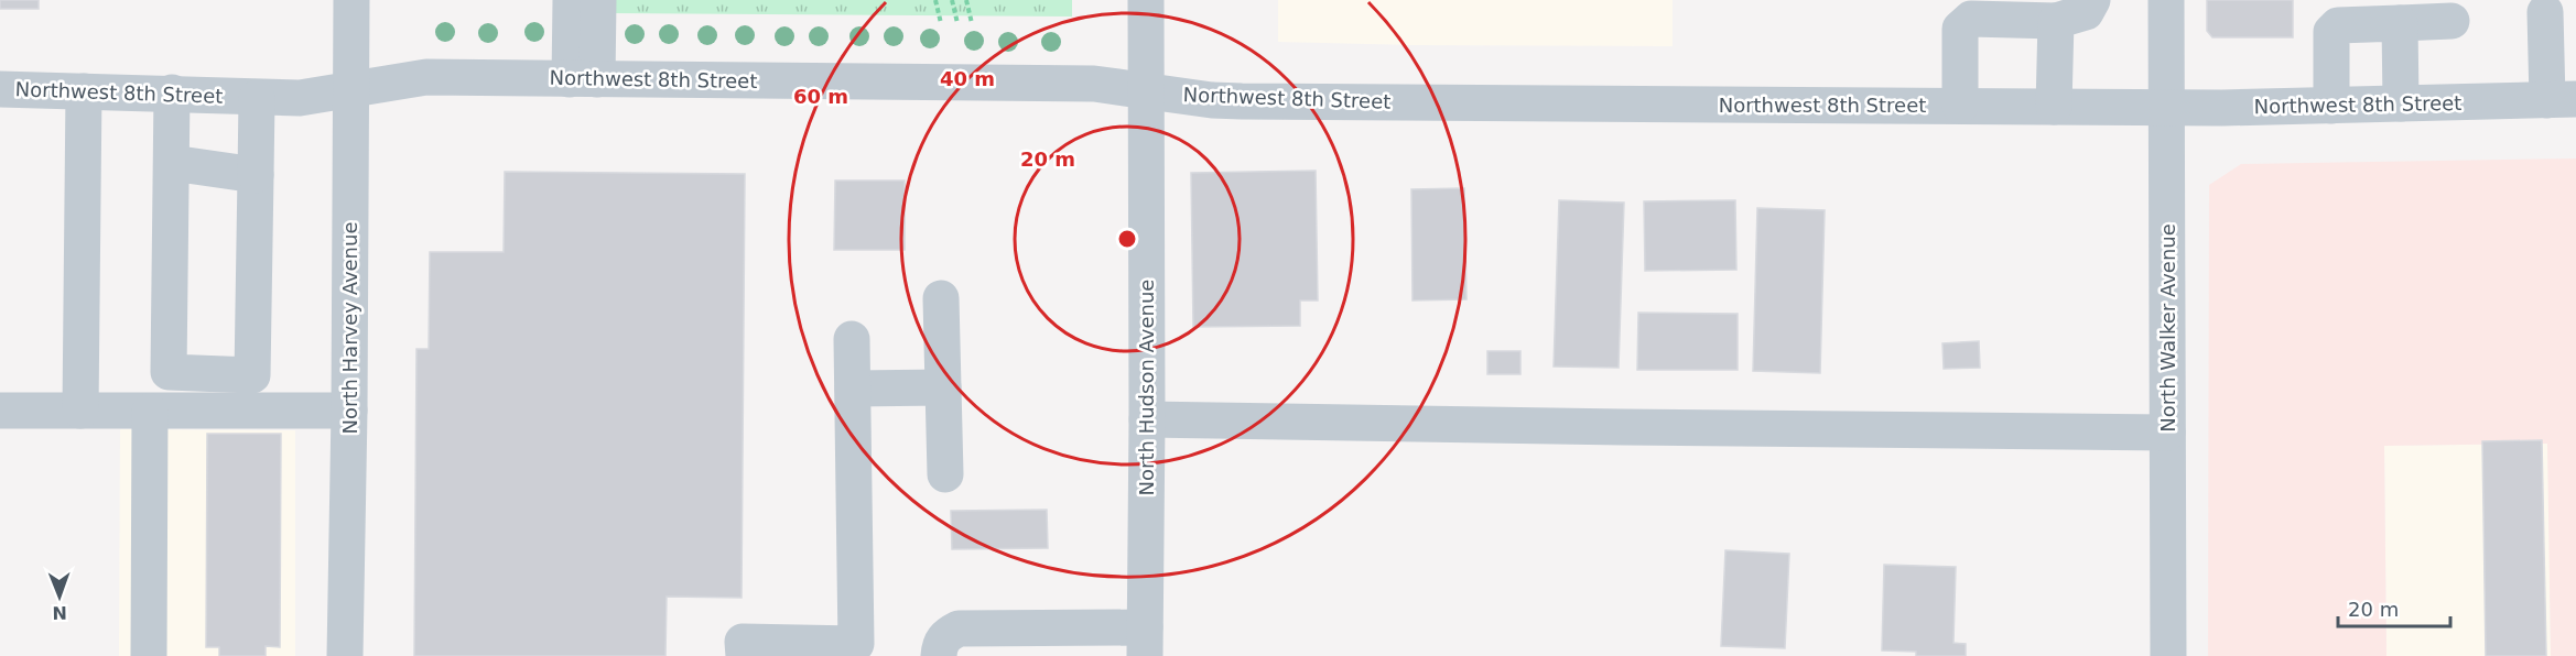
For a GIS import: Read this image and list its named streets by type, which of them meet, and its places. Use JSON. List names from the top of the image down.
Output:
{
  "streets": {
    "street": [
      "Northwest 8th Street",
      "North Harvey Avenue",
      "North Walker Avenue",
      "North Hudson Avenue"
    ]
  },
  "crossings": [
    ["Northwest 8th Street", "North Harvey Avenue"],
    ["Northwest 8th Street", "North Walker Avenue"],
    ["Northwest 8th Street", "North Hudson Avenue"]
  ],
  "scale_bar": "20 m",
  "north": "bottom",
  "rings": ["40 m", "60 m", "20 m"]
}
